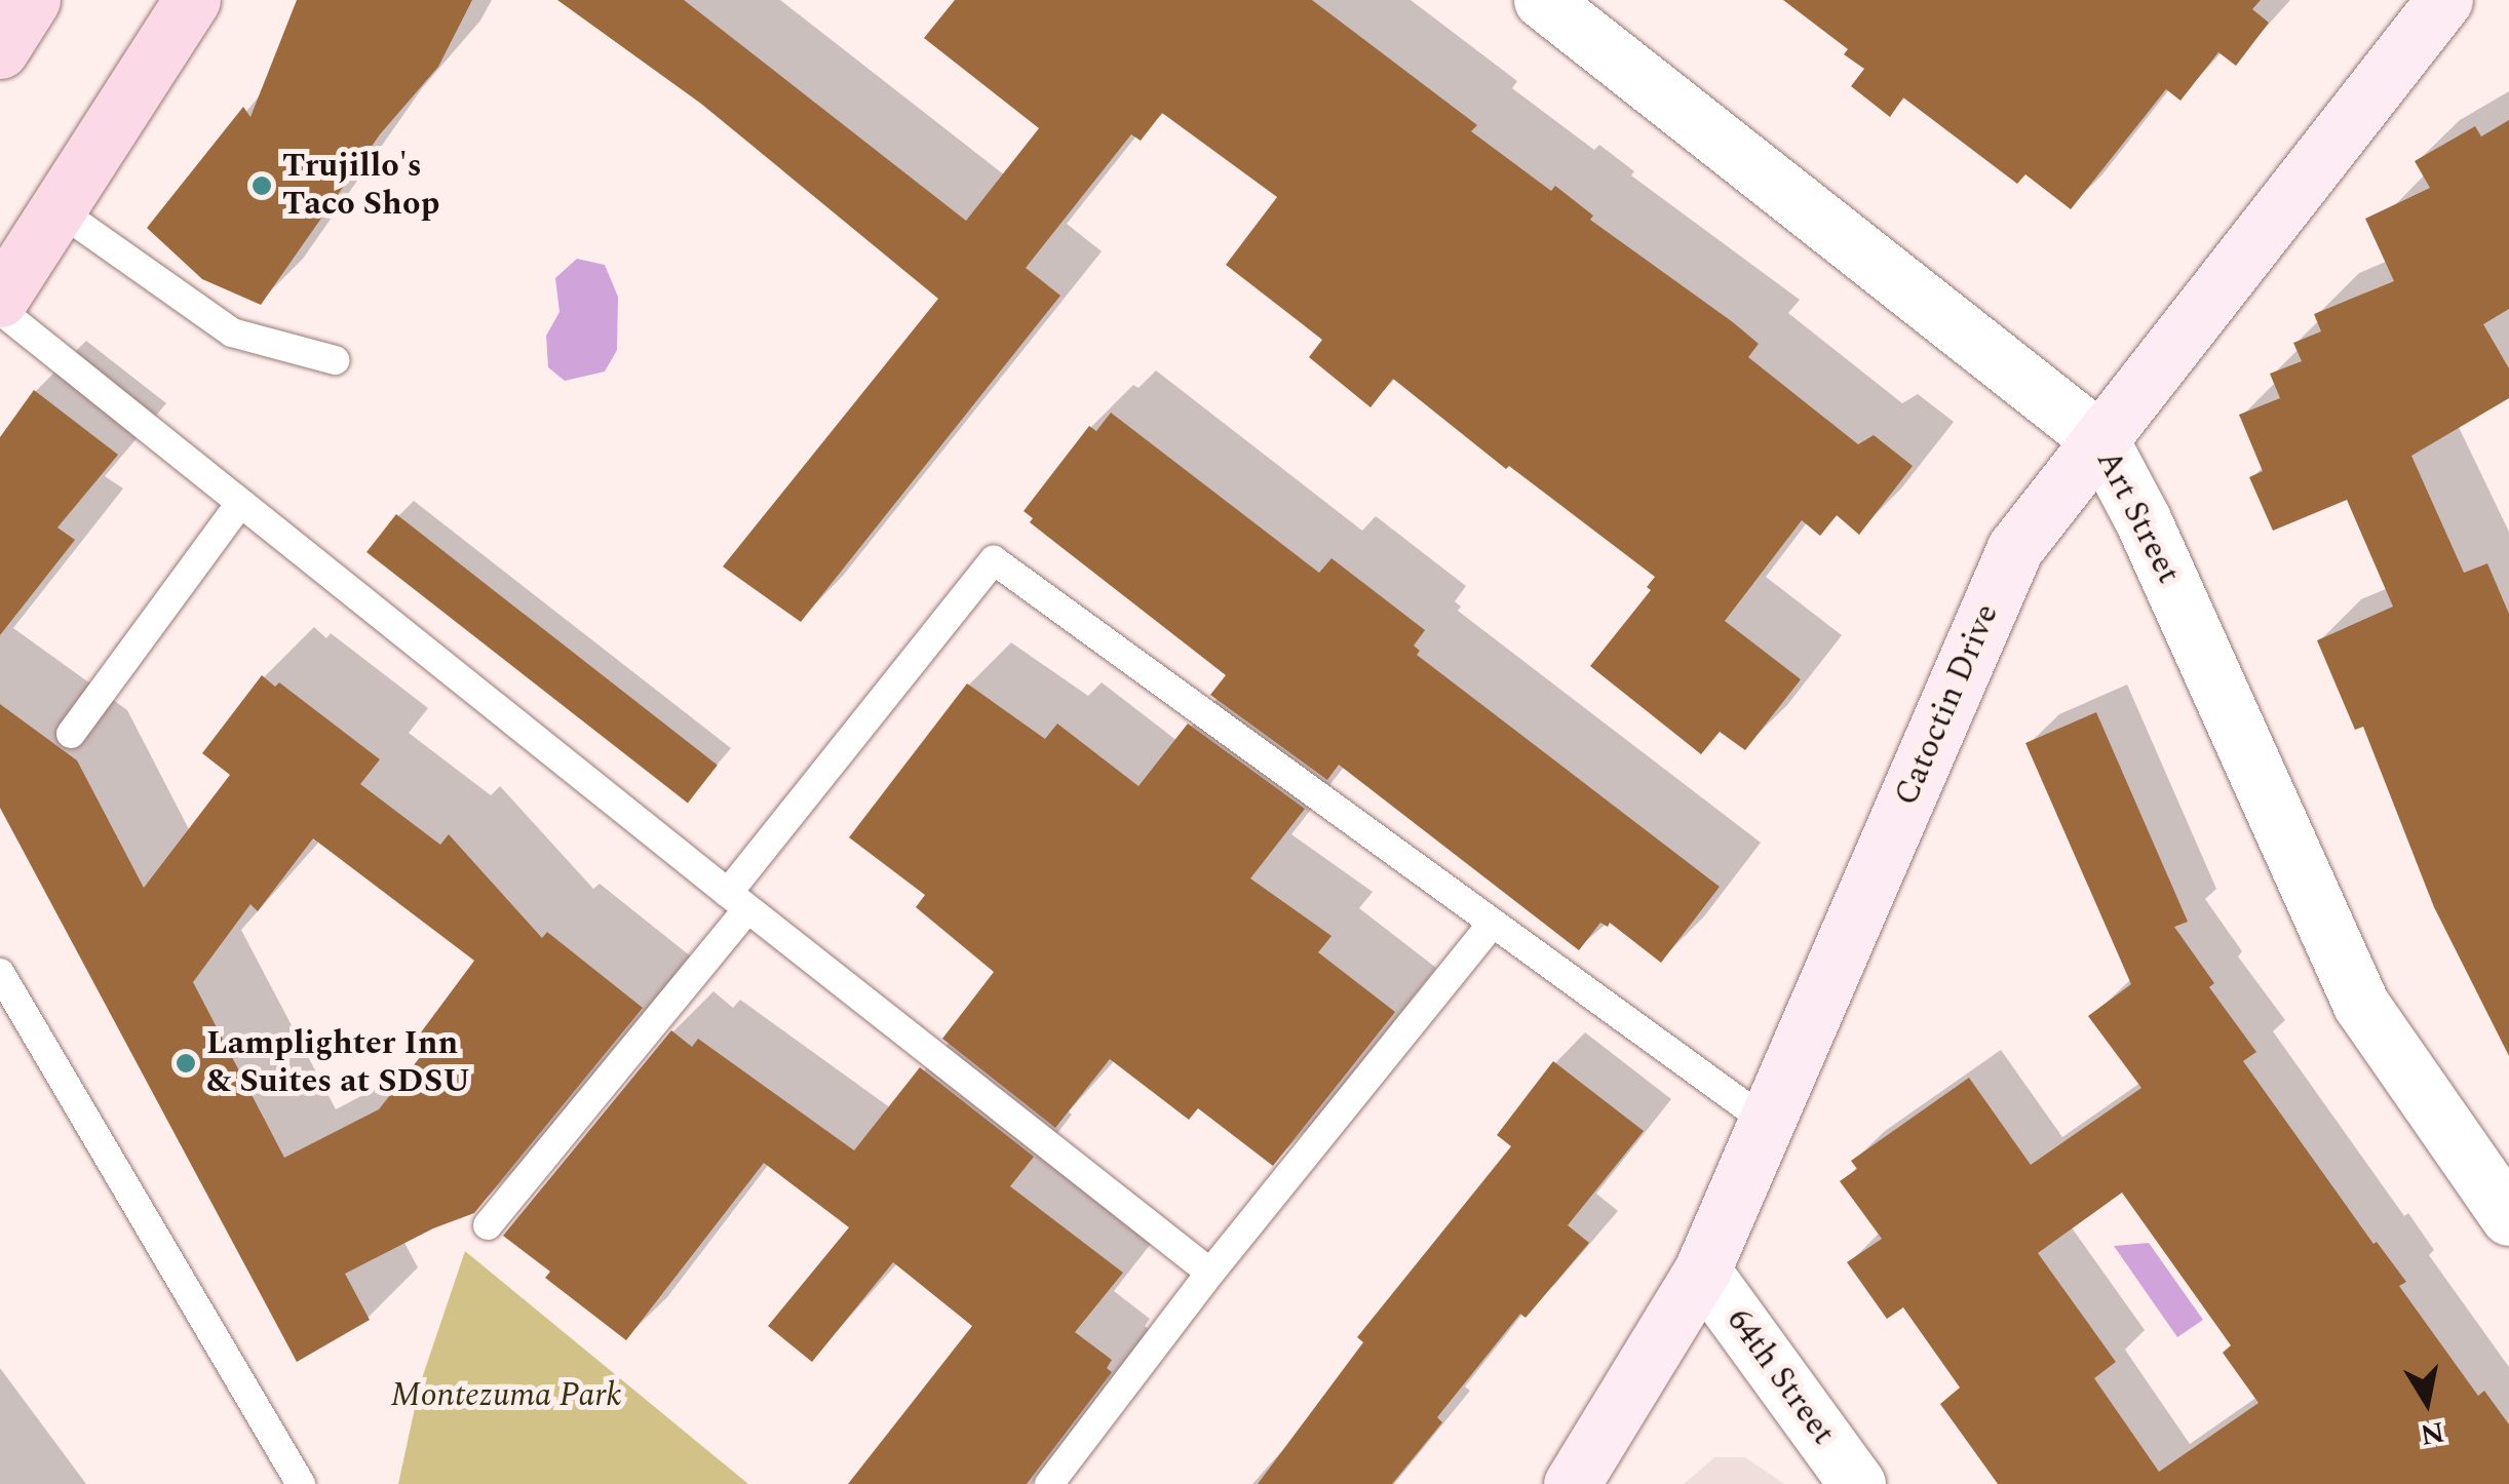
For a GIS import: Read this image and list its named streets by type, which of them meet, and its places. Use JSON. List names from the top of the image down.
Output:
{
  "streets": {
    "street": ["Art Street", "Catoctin Drive", "64th Street"]
  },
  "crossings": [
    ["Art Street", "Catoctin Drive"],
    ["Catoctin Drive", "64th Street"]
  ],
  "parks": ["Montezuma Park"],
  "places": ["Trujillo's Taco Shop", "Lamplighter Inn & Suites at SDSU"],
  "north": "bottom"
}
